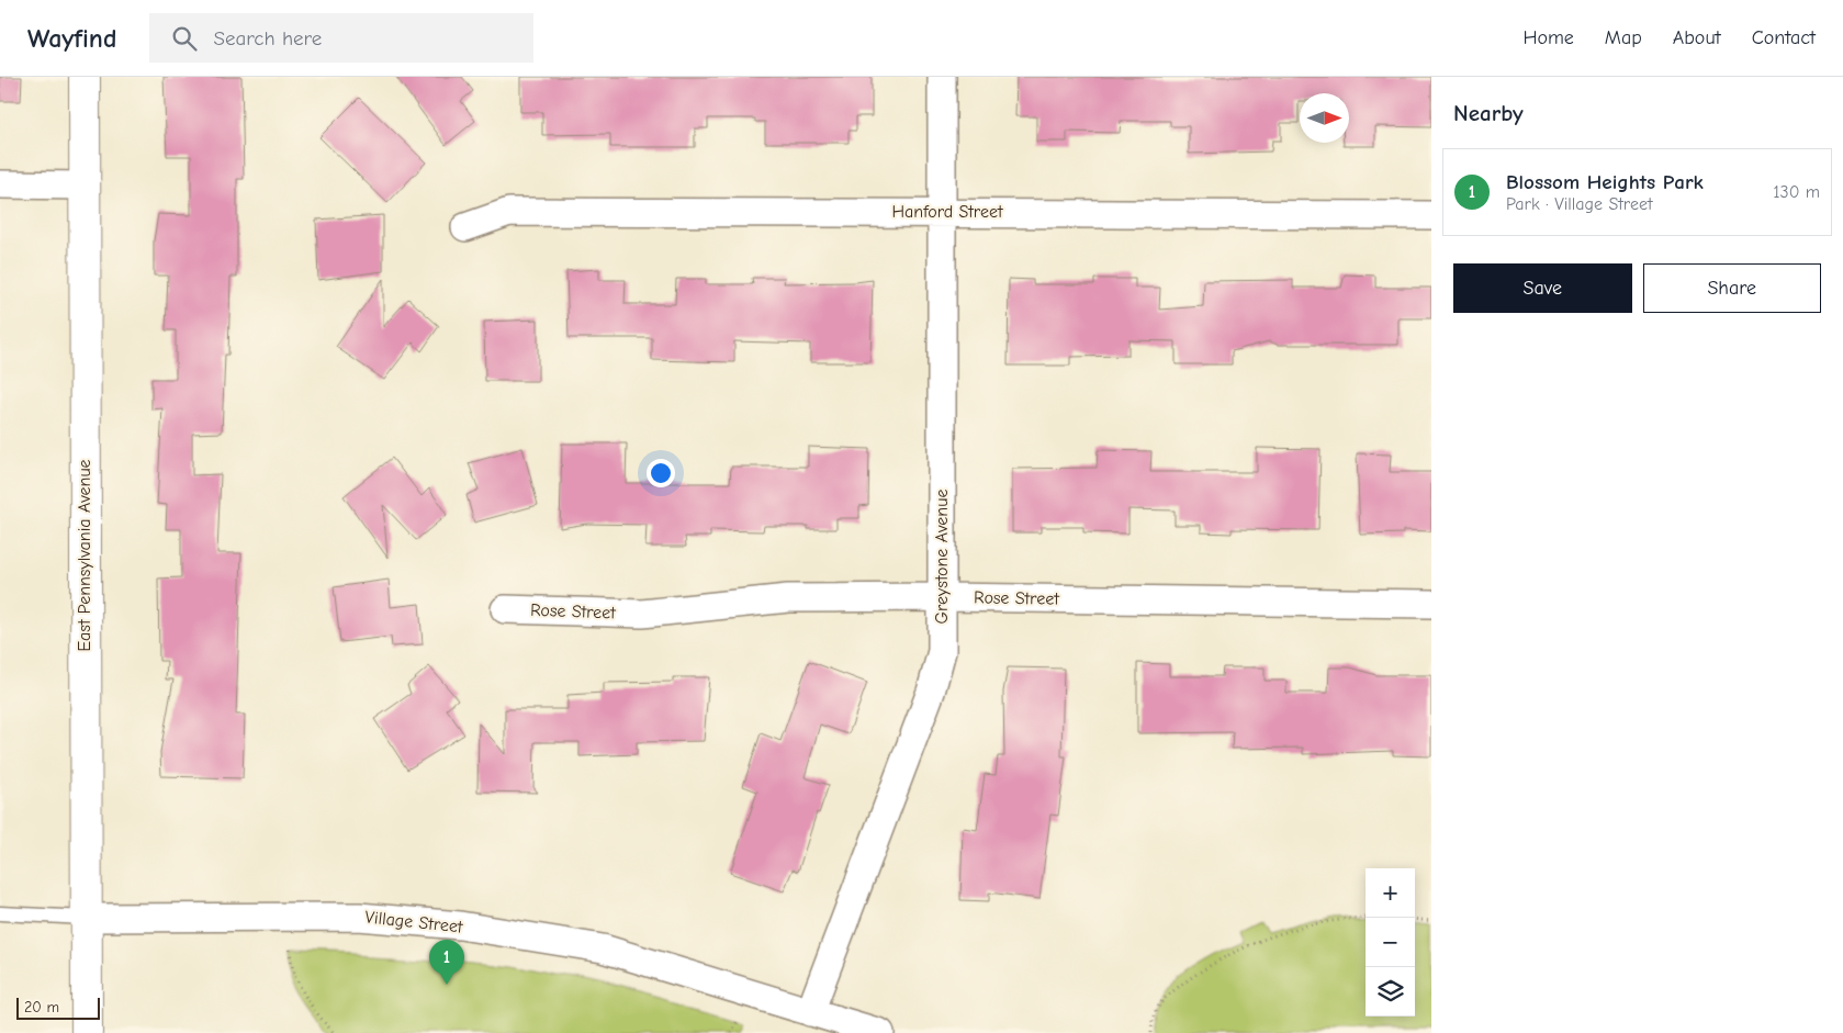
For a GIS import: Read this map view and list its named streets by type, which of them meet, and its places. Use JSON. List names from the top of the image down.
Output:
{
  "streets": {
    "street": [
      "Hanford Street",
      "East Pennsylvania Avenue",
      "Greystone Avenue",
      "Rose Street",
      "Village Street"
    ]
  },
  "crossings": [
    ["Hanford Street", "Greystone Avenue"],
    ["East Pennsylvania Avenue", "Village Street"],
    ["Greystone Avenue", "Rose Street"],
    ["Greystone Avenue", "Village Street"]
  ],
  "scale_bar": "20 m",
  "north": "right",
  "page": {
    "header": "Wayfind",
    "search": "Search here",
    "nav": [
      "Home",
      "Map",
      "About",
      "Contact"
    ],
    "heading": "Nearby",
    "list": [
      {
        "mark": "1",
        "name": "Blossom Heights Park",
        "note": "Park · Village Street",
        "value": "130 m"
      }
    ],
    "buttons": ["Save", "Share"],
    "map_buttons": ["+", "−"],
    "pins": "1",
    "scale": "20 m"
  }
}
